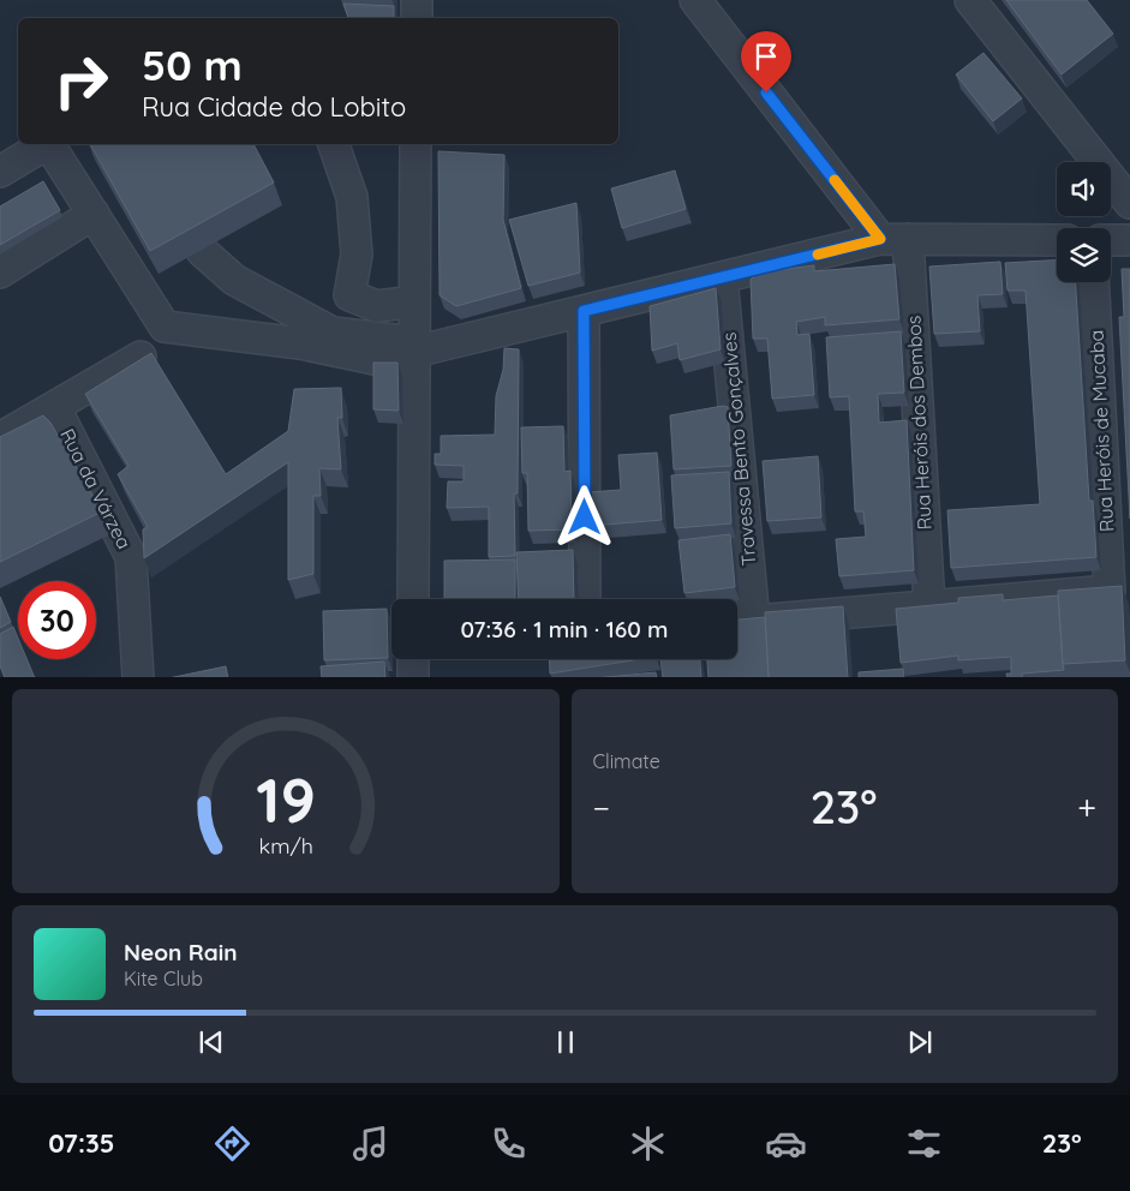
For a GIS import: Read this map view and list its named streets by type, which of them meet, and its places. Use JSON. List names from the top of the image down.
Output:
{
  "streets": {
    "street": [
      "Rua Heróis dos Dembos",
      "Rua Heróis de Mucaba",
      "Travessa Bento Gonçalves",
      "Rua da Várzea"
    ]
  },
  "crossings": [
    ["Rua Heróis dos Dembos", "Rua Heróis de Mucaba"]
  ],
  "page": {
    "turn": ["50 m", "Rua Cidade do Lobito"],
    "limit": "30",
    "trip": "07:36 · 1 min · 160 m",
    "tile": "Climate",
    "heat": ["−", "23°", "+"],
    "song": ["Neon Rain", "Kite Club"],
    "tabs": ["07:35", "23°"],
    "gauge": ["19", "km/h"]
  }
}
